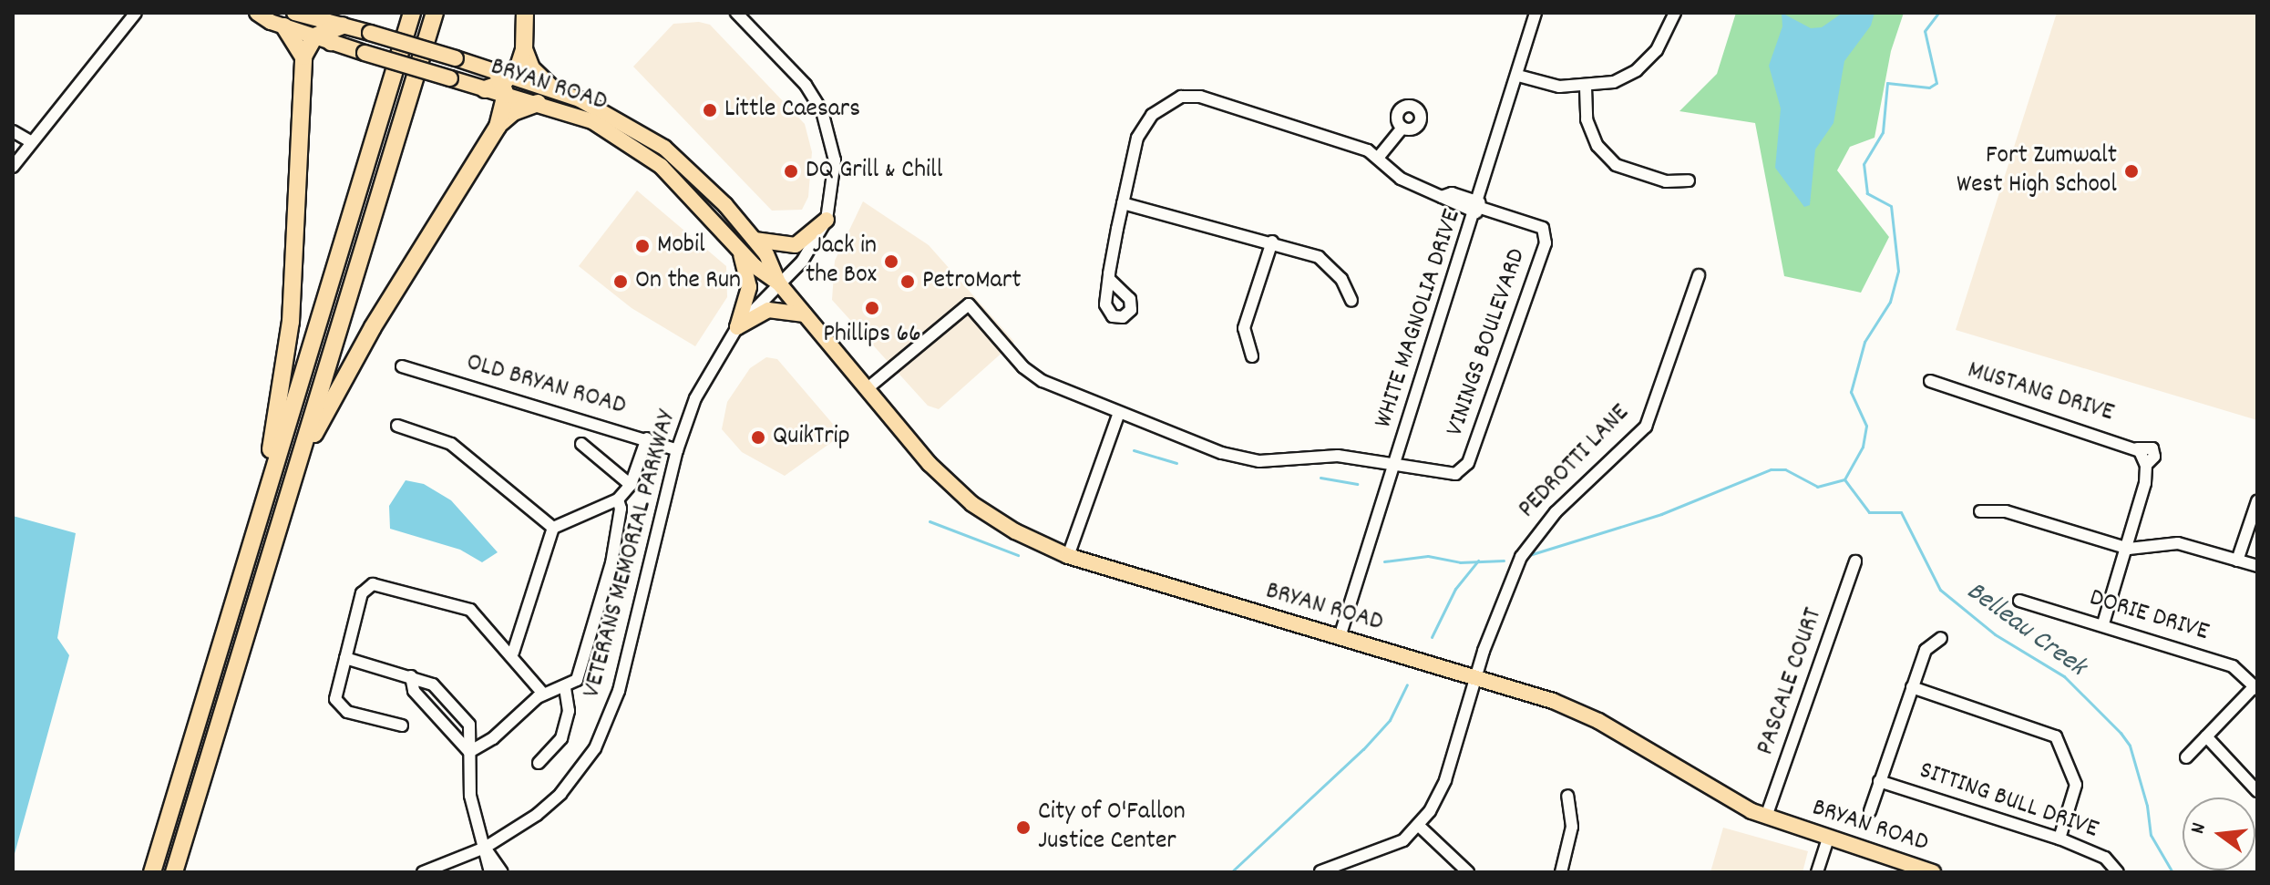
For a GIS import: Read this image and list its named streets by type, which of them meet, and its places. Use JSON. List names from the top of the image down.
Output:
{
  "streets": {
    "main road": ["BRYAN ROAD"],
    "street": [
      "WHITE MAGNOLIA DRIVE",
      "VININGS BOULEVARD",
      "OLD BRYAN ROAD",
      "MUSTANG DRIVE",
      "PEDROTTI LANE",
      "VETERANS MEMORIAL PARKWAY",
      "DORIE DRIVE",
      "PASCALE COURT",
      "SITTING BULL DRIVE"
    ]
  },
  "crossings": [
    ["BRYAN ROAD", "WHITE MAGNOLIA DRIVE"],
    ["BRYAN ROAD", "PEDROTTI LANE"],
    ["BRYAN ROAD", "VETERANS MEMORIAL PARKWAY"],
    ["BRYAN ROAD", "PASCALE COURT"],
    ["WHITE MAGNOLIA DRIVE", "VININGS BOULEVARD"],
    ["OLD BRYAN ROAD", "VETERANS MEMORIAL PARKWAY"],
    ["MUSTANG DRIVE", "DORIE DRIVE"]
  ],
  "water": ["Belleau Creek"],
  "places": [
    "Little Caesars",
    "DQ Grill & Chill",
    "Fort Zumwalt West High School",
    "Mobil",
    "Jack in the Box",
    "On the Run",
    "PetroMart",
    "Phillips 66",
    "QuikTrip",
    "City of O'Fallon Justice Center"
  ],
  "north": "left"
}
